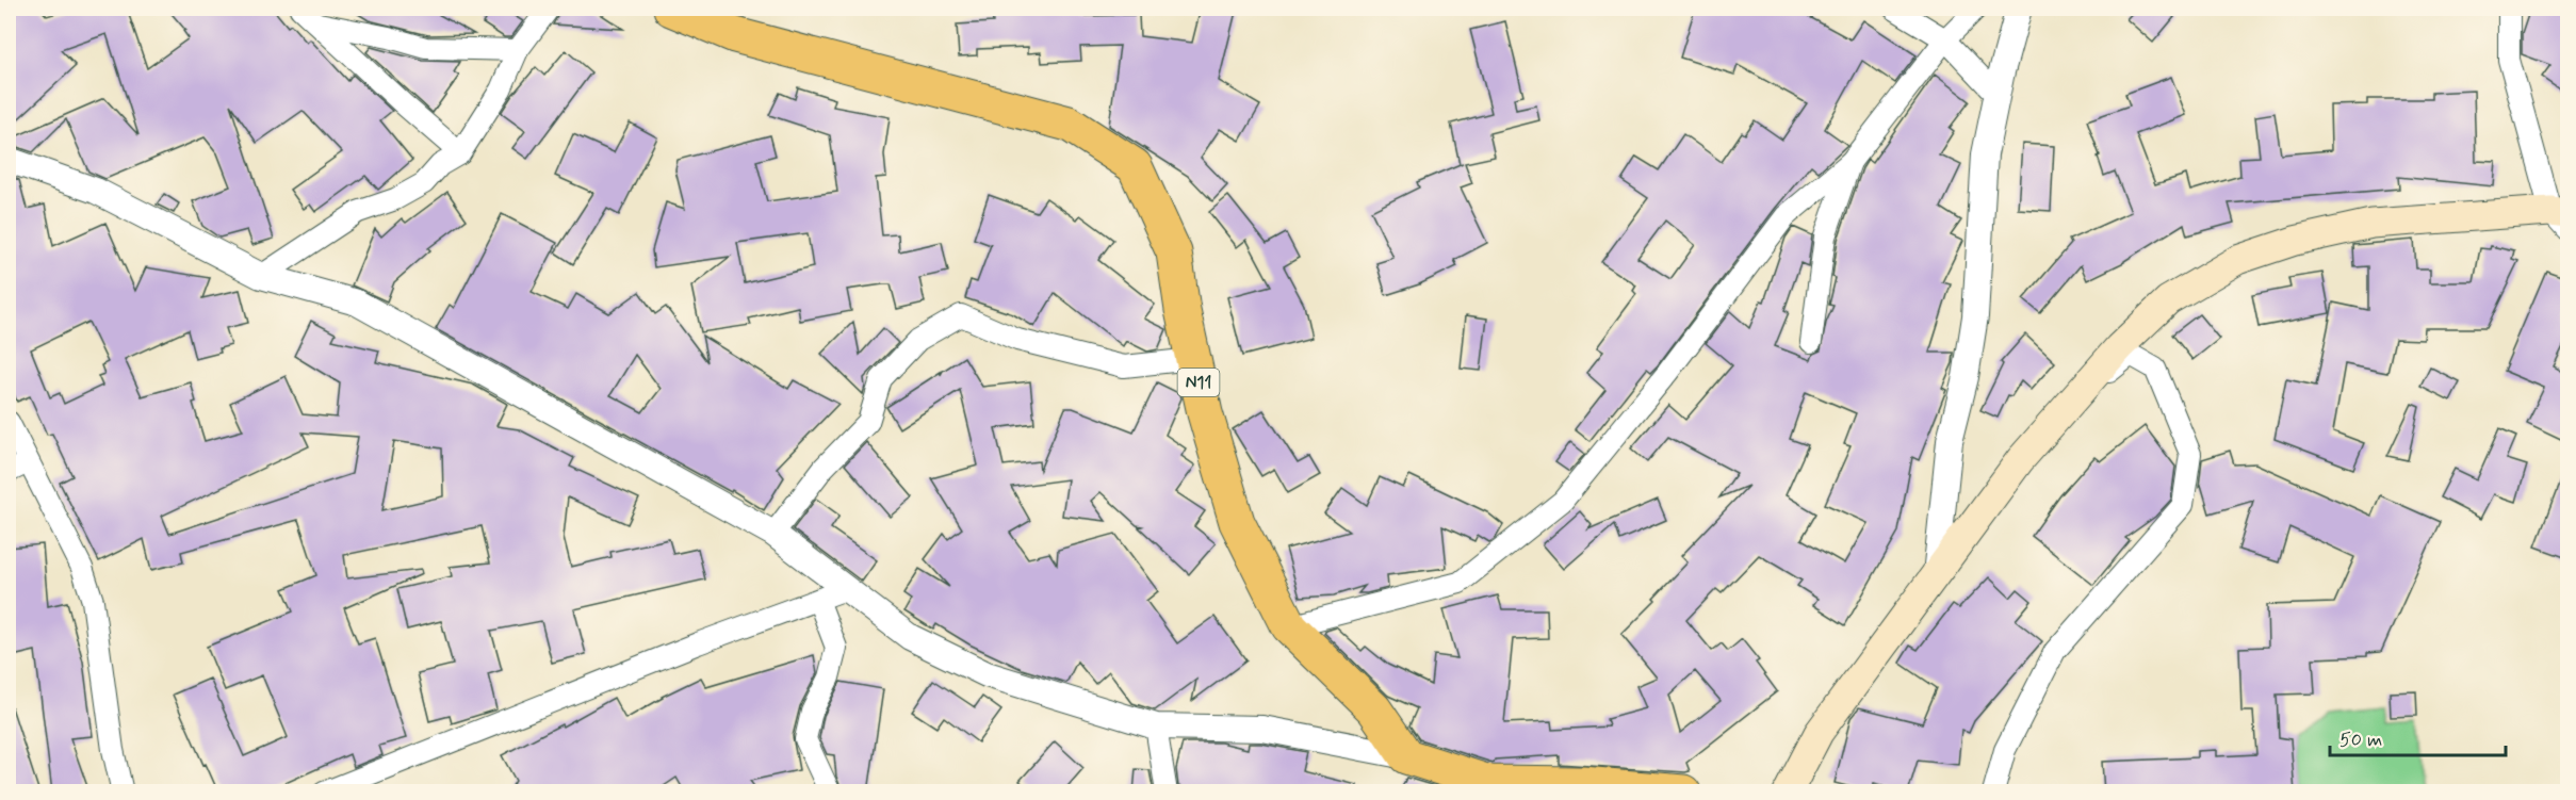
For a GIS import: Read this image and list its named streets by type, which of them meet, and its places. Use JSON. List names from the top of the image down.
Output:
{
  "streets": {
    "highway": ["N11"]
  },
  "scale_bar": "50 m"
}
